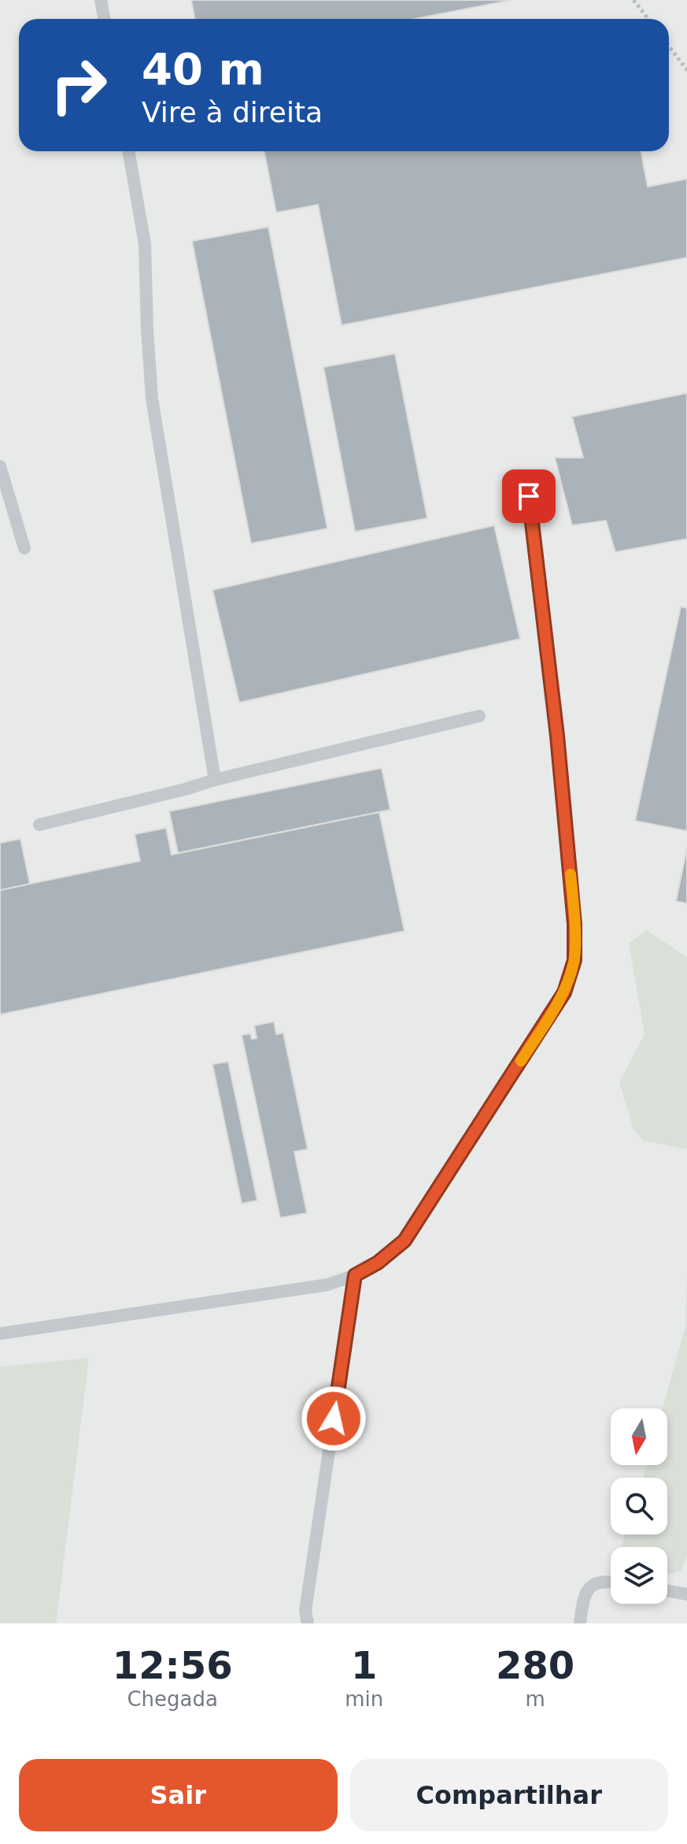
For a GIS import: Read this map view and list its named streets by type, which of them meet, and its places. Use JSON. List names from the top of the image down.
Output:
{
  "north": "bottom",
  "page": {
    "turn": ["40 m", "Vire à direita"],
    "eta": [
      "12:56",
      "Chegada",
      "1",
      "min",
      "280",
      "m"
    ],
    "buttons": ["Sair", "Compartilhar"]
  }
}
